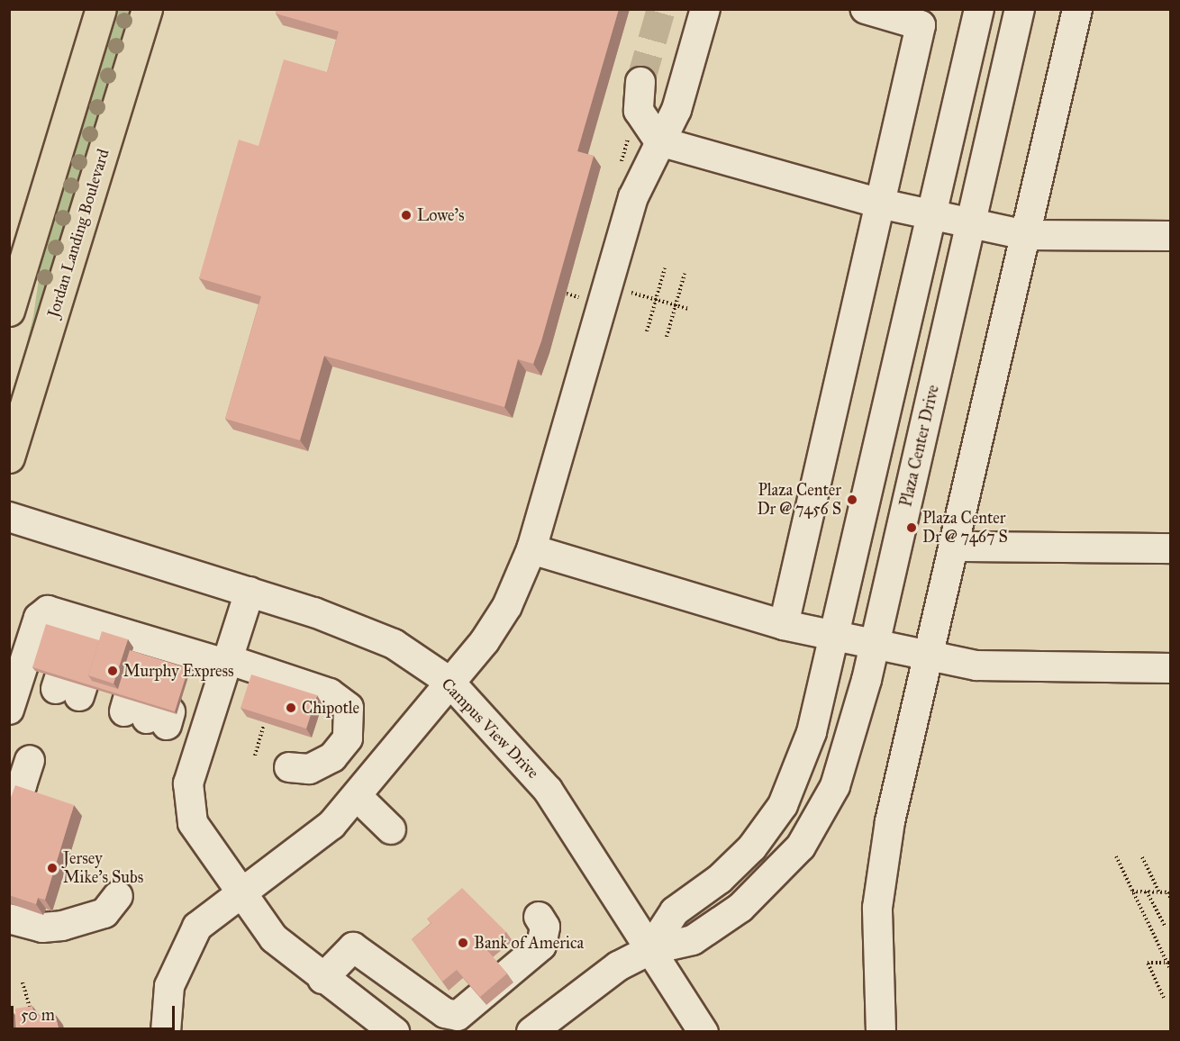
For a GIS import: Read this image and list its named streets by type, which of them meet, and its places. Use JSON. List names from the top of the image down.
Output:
{
  "streets": {
    "main road": ["Jordan Landing Boulevard"],
    "street": ["Plaza Center Drive", "Campus View Drive"]
  },
  "crossings": [
    ["Plaza Center Drive", "Campus View Drive"]
  ],
  "places": [
    "Lowe's",
    "Plaza Center Dr @ 7456 S",
    "Plaza Center Dr @ 7467 S",
    "Murphy Express",
    "Chipotle",
    "Jersey Mike's Subs",
    "Bank of America"
  ],
  "scale_bar": "50 m"
}
